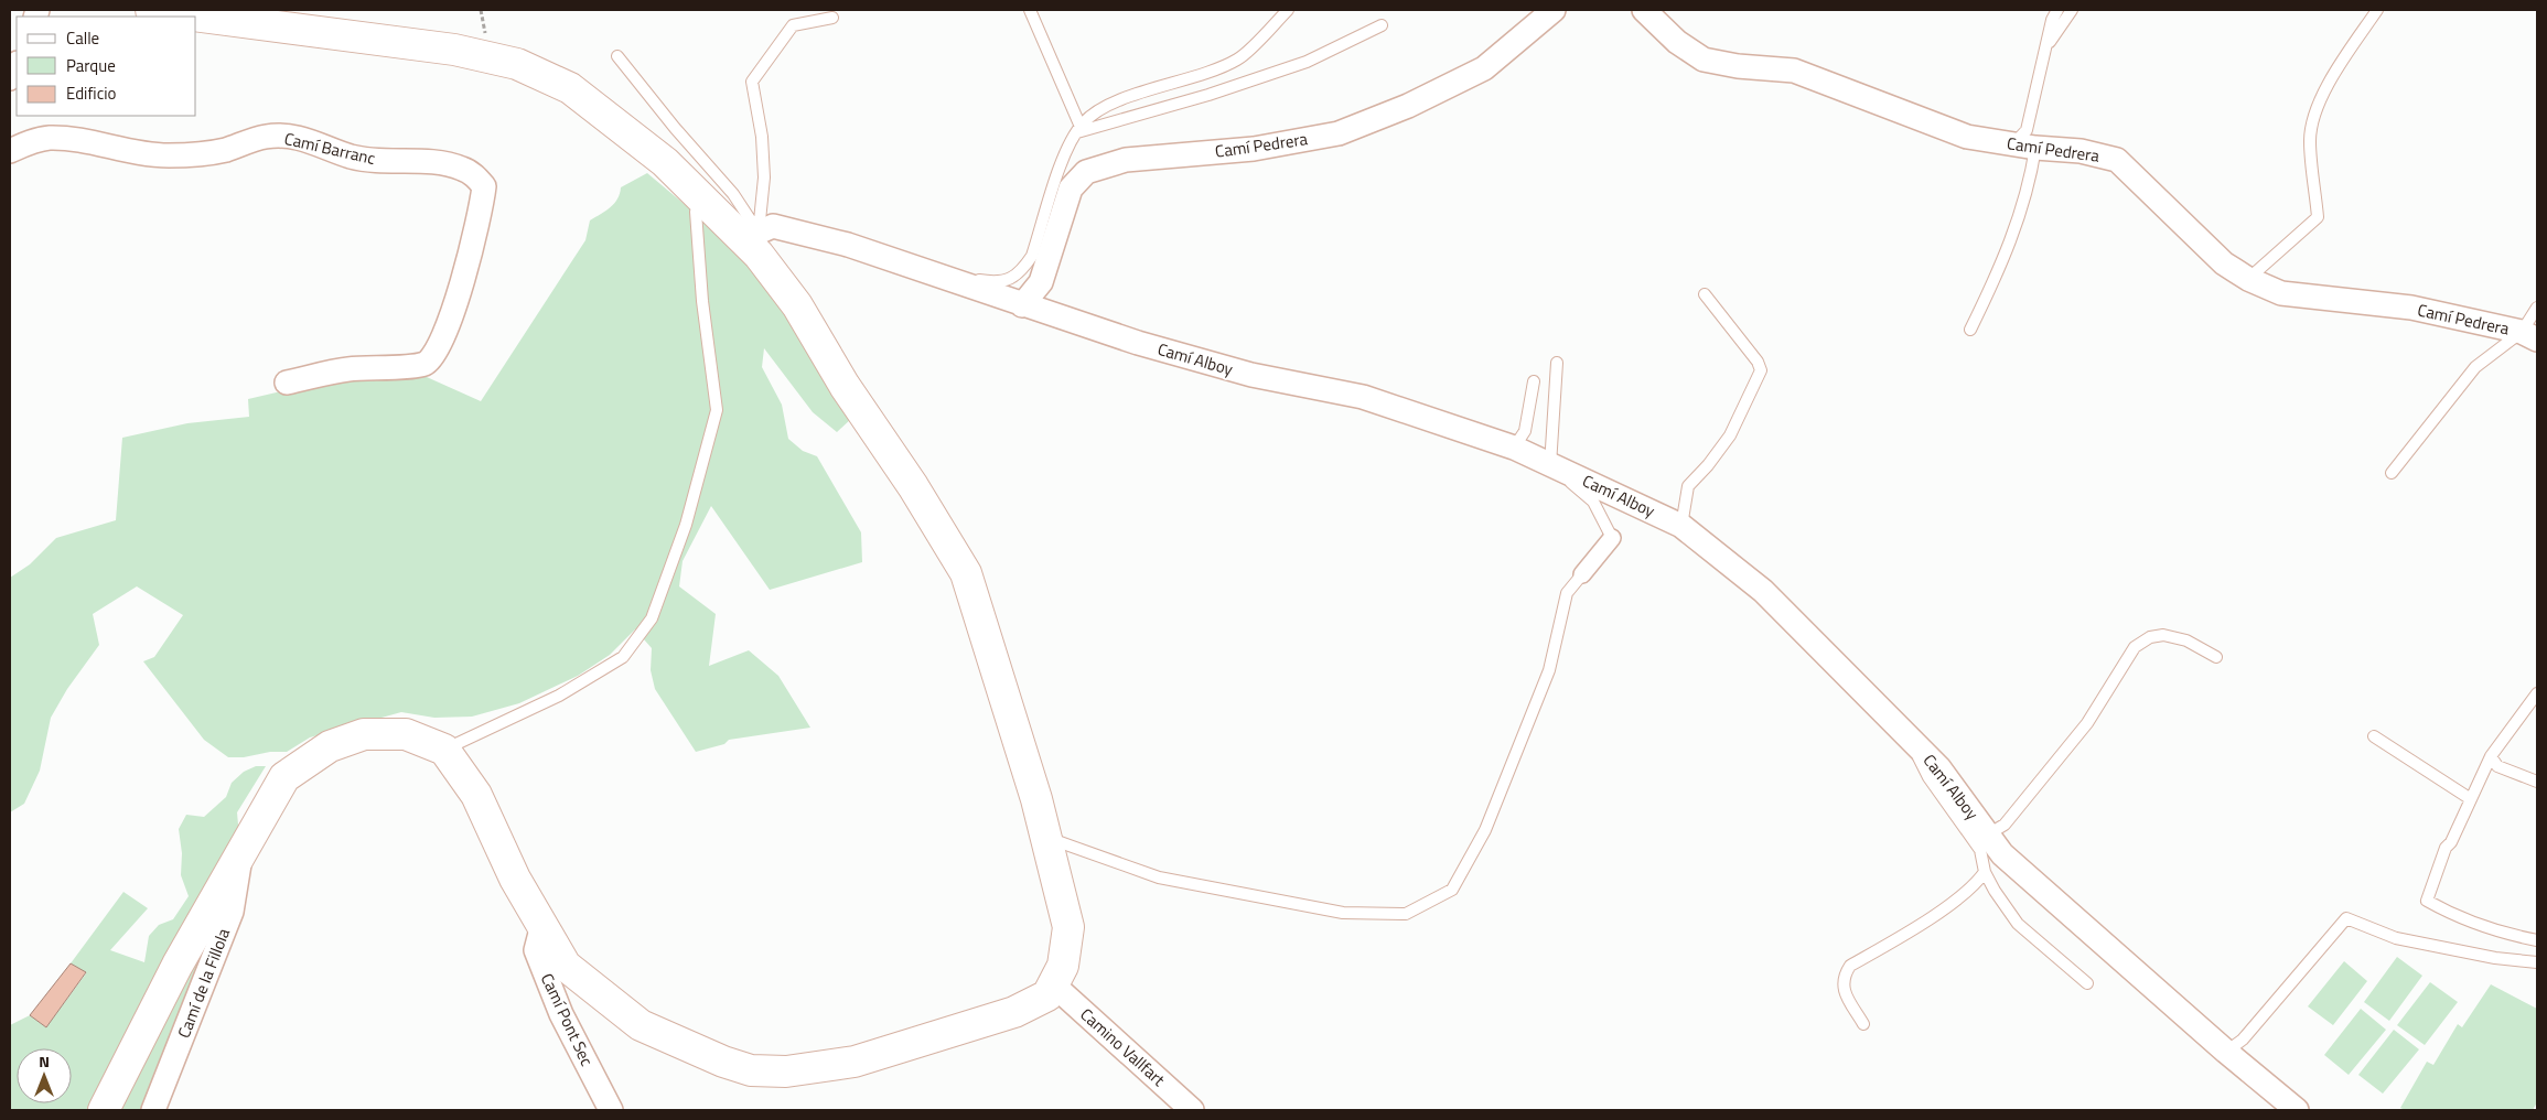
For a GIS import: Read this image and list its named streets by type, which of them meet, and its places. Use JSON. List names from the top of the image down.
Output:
{
  "streets": {
    "street": [
      "Camí Pedrera",
      "Camí Barranc",
      "Camí Alboy",
      "Camí de la Fillola",
      "Camí Pont Sec",
      "Camino Vallfart"
    ]
  },
  "crossings": [
    ["Camí Pedrera", "Camí Alboy"]
  ],
  "legend": ["Calle", "Parque", "Edificio"],
  "north": "top"
}
